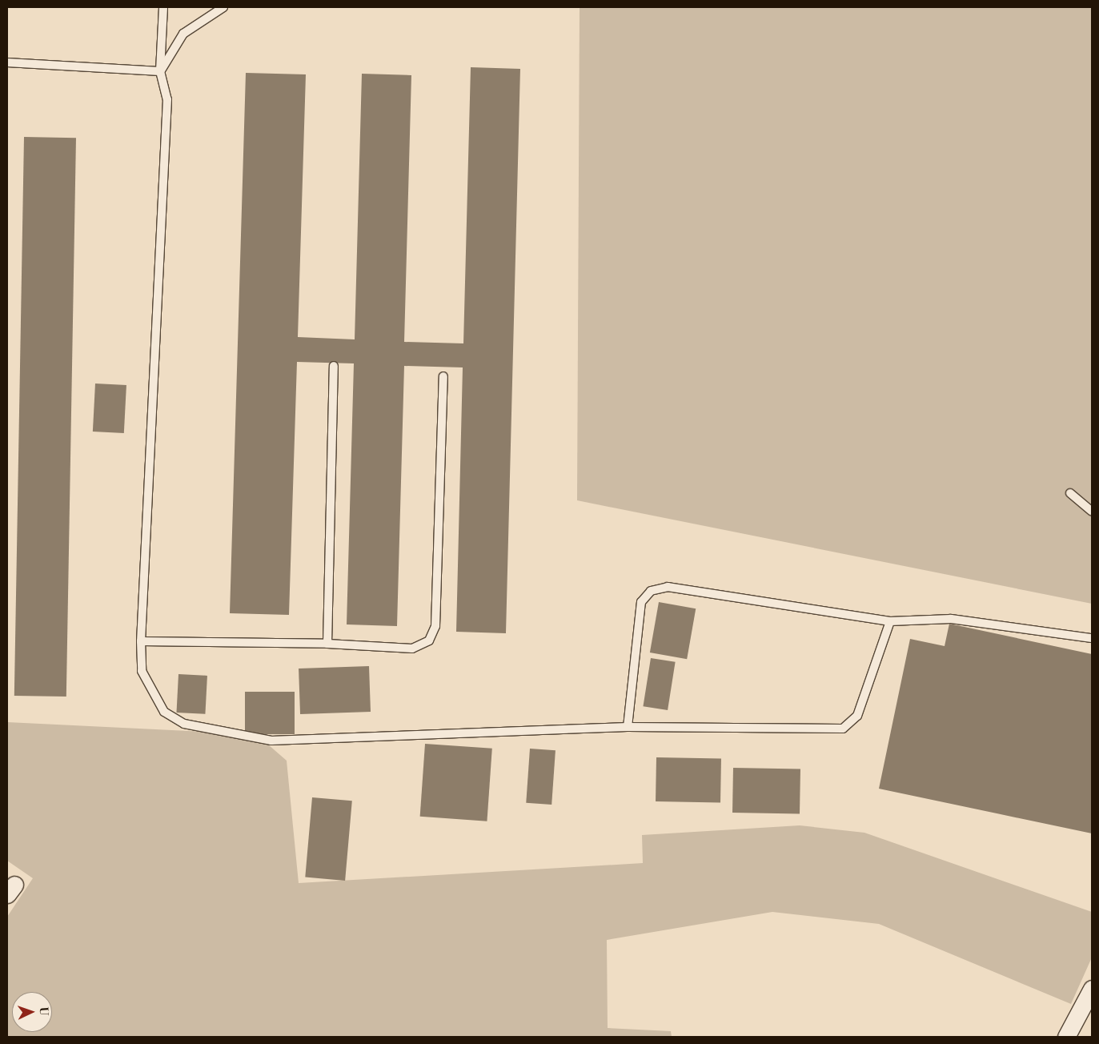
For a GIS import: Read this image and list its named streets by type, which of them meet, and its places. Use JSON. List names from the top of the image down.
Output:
{
  "north": "right"
}
